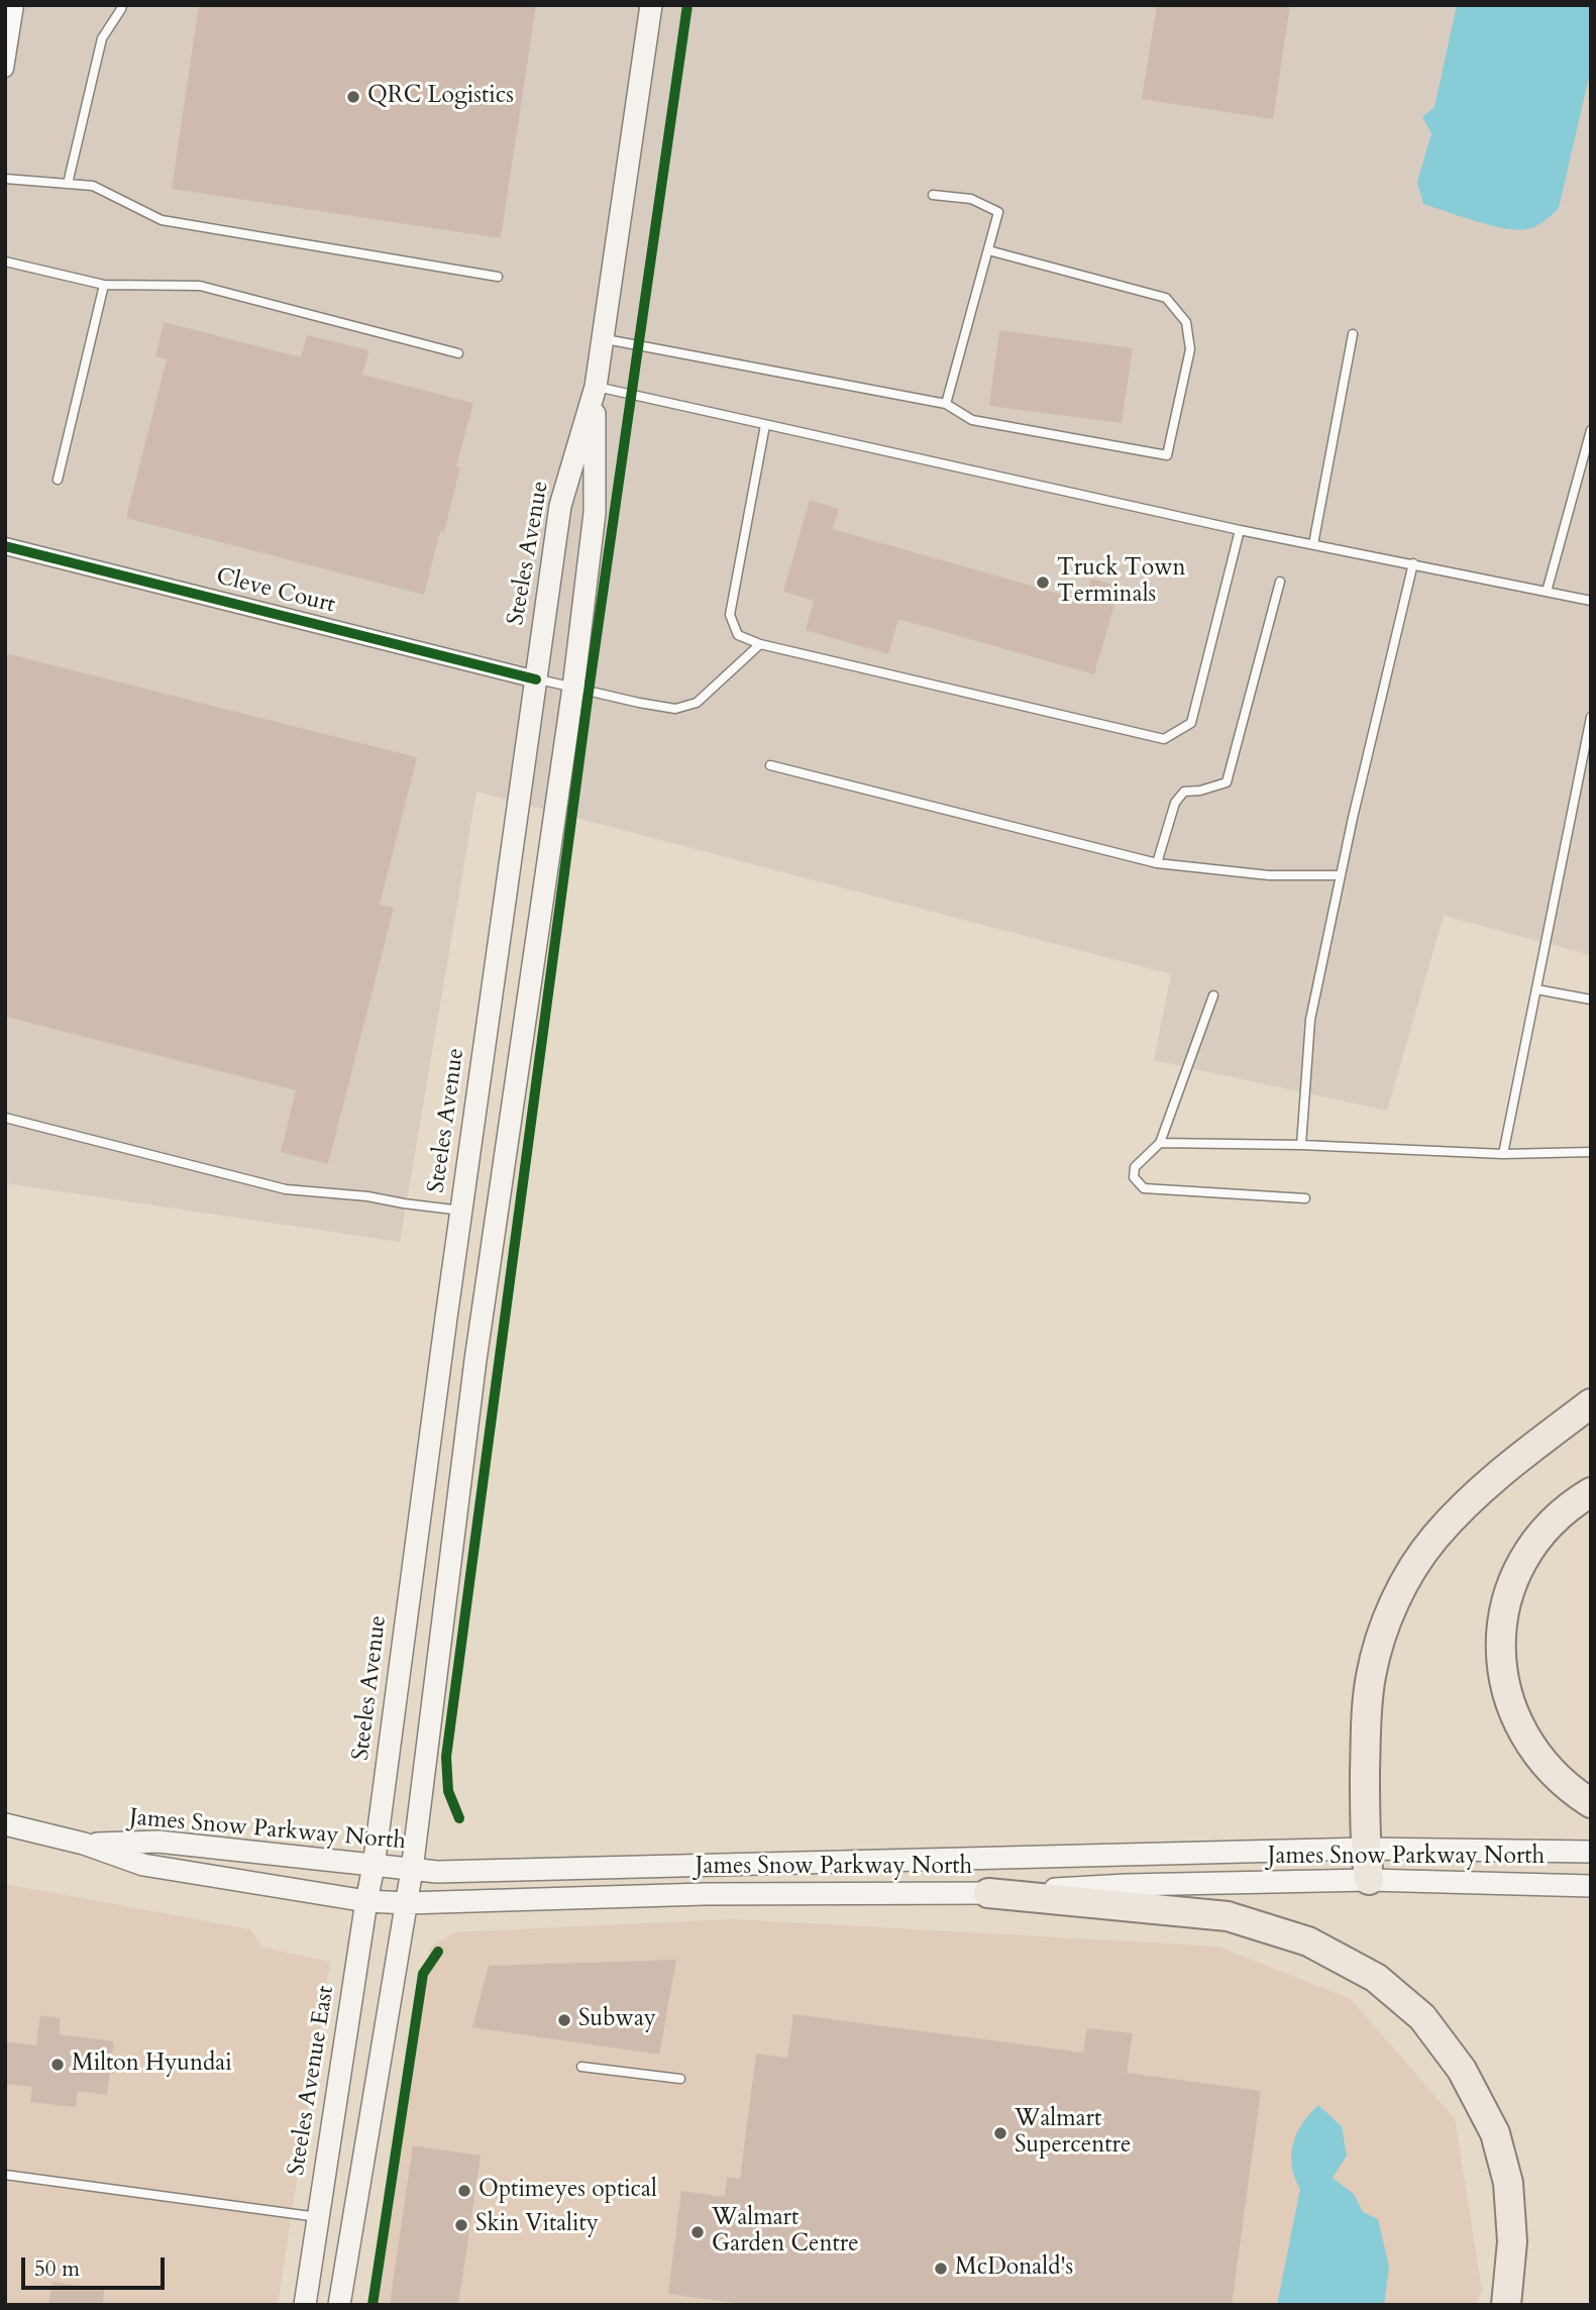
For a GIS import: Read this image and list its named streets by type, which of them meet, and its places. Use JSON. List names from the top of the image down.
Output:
{
  "streets": {
    "main road": ["Steeles Avenue", "James Snow Parkway North", "Steeles Avenue East"],
    "street": ["Cleve Court"]
  },
  "crossings": [
    ["Steeles Avenue", "Cleve Court"],
    ["Steeles Avenue", "James Snow Parkway North"],
    ["Steeles Avenue", "Steeles Avenue East"],
    ["James Snow Parkway North", "Steeles Avenue East"]
  ],
  "places": [
    "QRC Logistics",
    "Truck Town Terminals",
    "Subway",
    "Milton Hyundai",
    "Walmart Supercentre",
    "Optimeyes optical",
    "Skin Vitality",
    "Walmart Garden Centre",
    "McDonald's"
  ],
  "scale_bar": "50 m"
}
